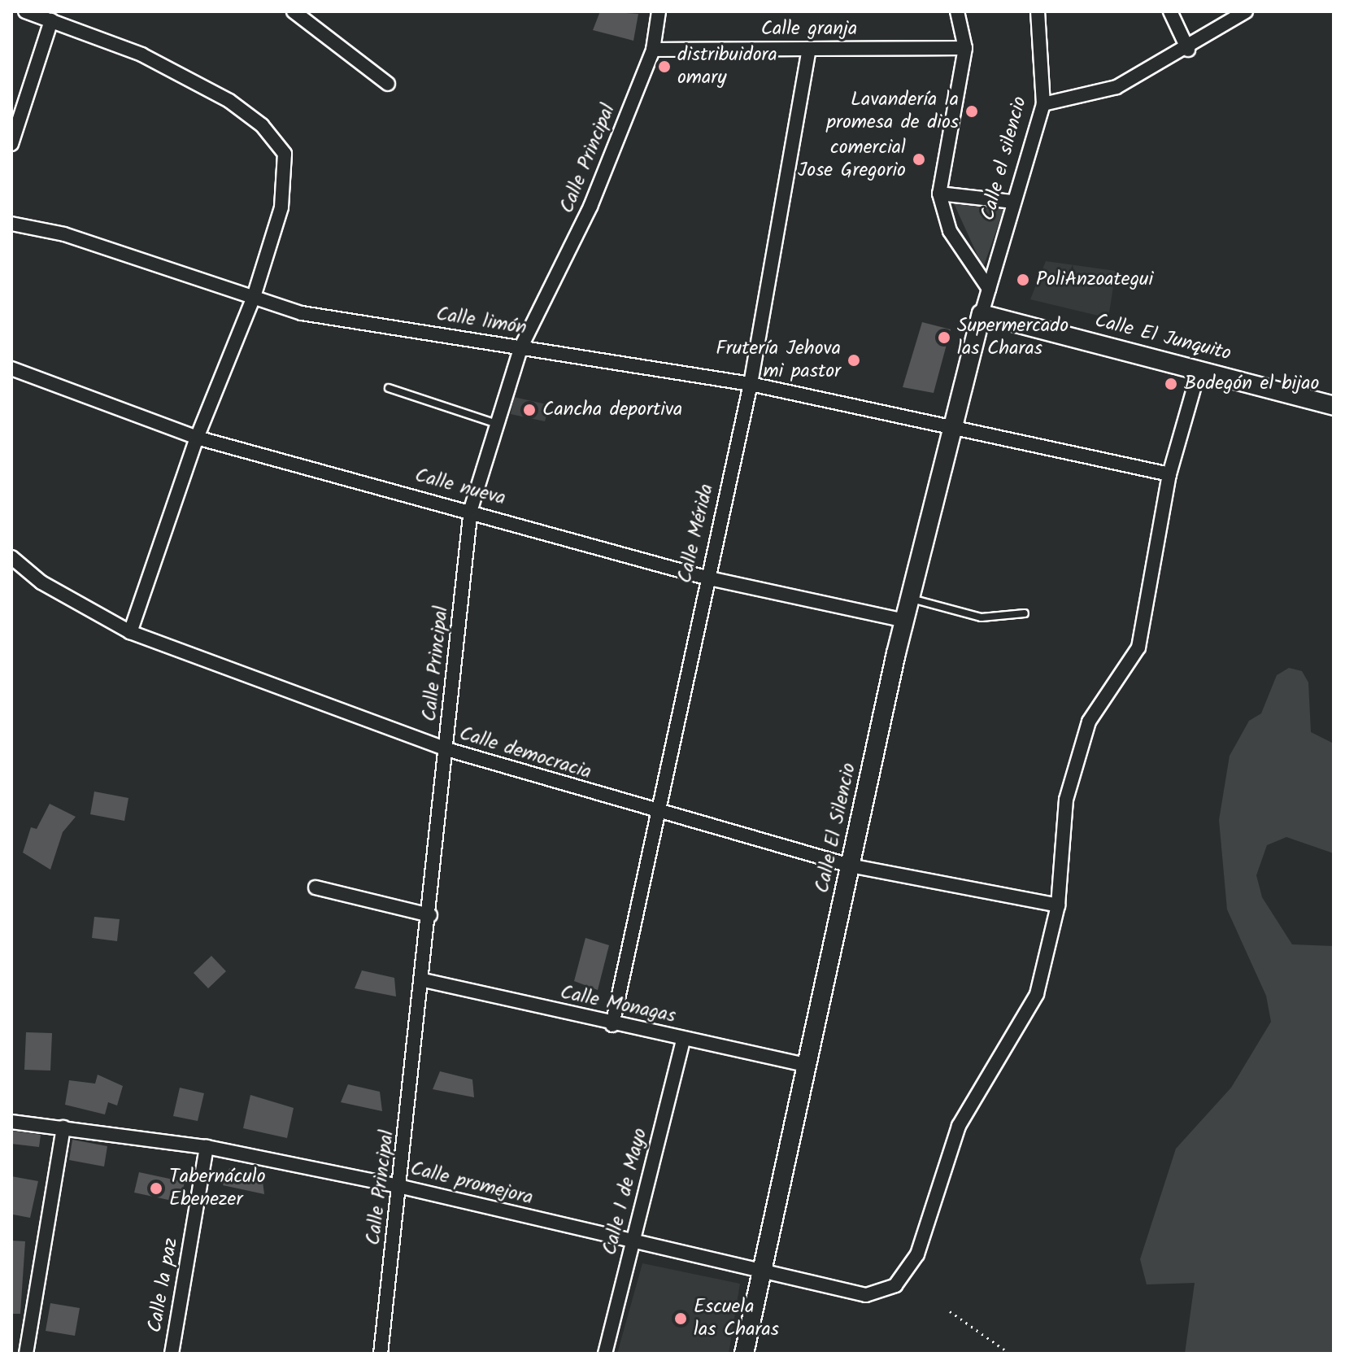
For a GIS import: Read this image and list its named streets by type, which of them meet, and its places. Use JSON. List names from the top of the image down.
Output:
{
  "streets": {
    "street": [
      "Calle granja",
      "Calle Principal",
      "Calle el silencio",
      "Calle limón",
      "Calle El Junquito",
      "Calle nueva",
      "Calle Mérida",
      "Calle democracia",
      "Calle El Silencio",
      "Calle Monagas",
      "Calle promejora",
      "Calle 1 de Mayo",
      "Calle la paz"
    ]
  },
  "crossings": [
    ["Calle granja", "Calle Principal"],
    ["Calle granja", "Calle Mérida"],
    ["Calle Principal", "Calle limón"],
    ["Calle Principal", "Calle nueva"],
    ["Calle Principal", "Calle democracia"],
    ["Calle Principal", "Calle Monagas"],
    ["Calle Principal", "Calle promejora"],
    ["Calle el silencio", "Calle El Junquito"],
    ["Calle el silencio", "Calle El Silencio"],
    ["Calle limón", "Calle Mérida"],
    ["Calle limón", "Calle El Silencio"],
    ["Calle El Junquito", "Calle El Silencio"],
    ["Calle nueva", "Calle Mérida"],
    ["Calle nueva", "Calle El Silencio"],
    ["Calle Mérida", "Calle democracia"],
    ["Calle Mérida", "Calle Monagas"],
    ["Calle democracia", "Calle El Silencio"],
    ["Calle democracia", "Calle promejora"],
    ["Calle El Silencio", "Calle Monagas"],
    ["Calle El Silencio", "Calle promejora"],
    ["Calle Monagas", "Calle 1 de Mayo"],
    ["Calle promejora", "Calle 1 de Mayo"],
    ["Calle promejora", "Calle la paz"]
  ],
  "places": [
    "distribuidora omary",
    "Lavandería la promesa de dios",
    "comercial Jose Gregorio",
    "PoliAnzoategui",
    "Supermercado las Charas",
    "Frutería Jehova mi pastor",
    "Bodegón el bijao",
    "Cancha deportiva",
    "Tabernáculo Ebenezer",
    "Escuela las Charas"
  ]
}
